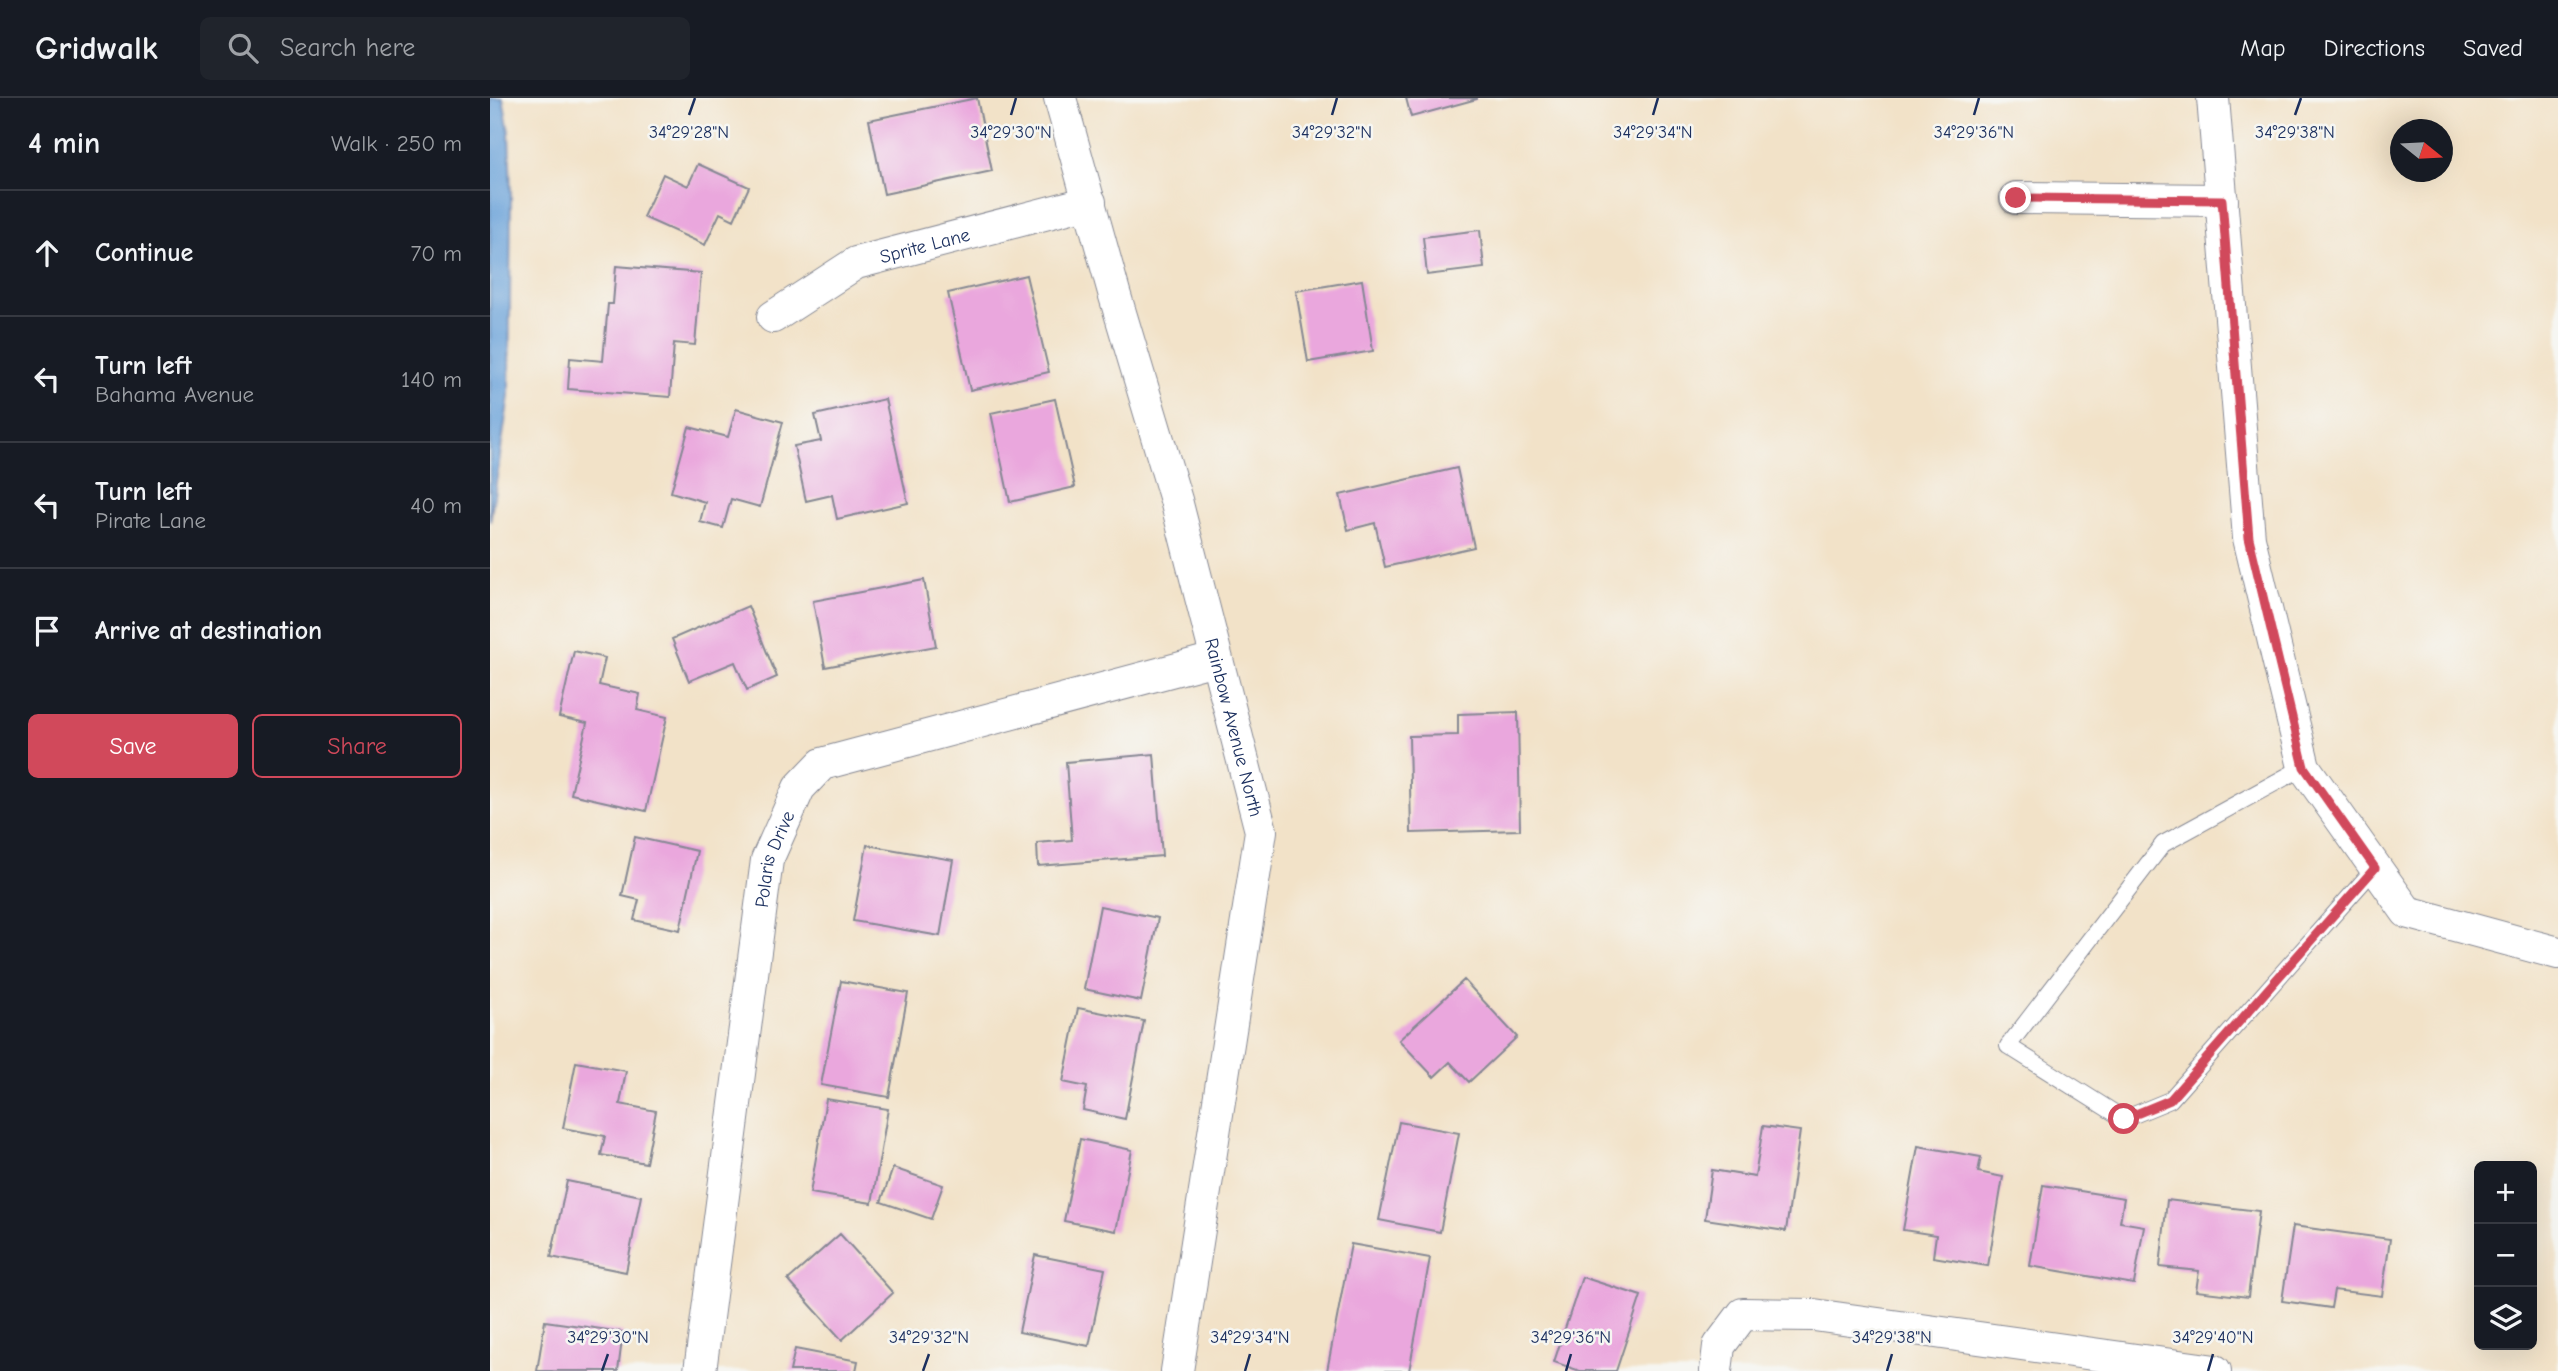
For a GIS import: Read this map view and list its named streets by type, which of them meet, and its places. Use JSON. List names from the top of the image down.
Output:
{
  "streets": {
    "street": ["Sprite Lane", "Rainbow Avenue North", "Polaris Drive"]
  },
  "crossings": [
    ["Sprite Lane", "Rainbow Avenue North"],
    ["Rainbow Avenue North", "Polaris Drive"]
  ],
  "north": "right",
  "page": {
    "header": "Gridwalk",
    "search": "Search here",
    "nav": ["Map", "Directions", "Saved"],
    "heading": ["4 min", "Walk · 250 m"],
    "list": [
      ["Continue", "70 m"],
      ["Turn left", "Bahama Avenue", "140 m"],
      ["Turn left", "Pirate Lane", "40 m"],
      "Arrive at destination"
    ],
    "buttons": ["Save", "Share"],
    "map_buttons": ["+", "−"]
  },
  "coordinates": [
    "34°29'28\"N",
    "34°29'30\"N",
    "34°29'32\"N",
    "34°29'34\"N",
    "34°29'36\"N",
    "34°29'38\"N",
    "34°29'40\"N"
  ]
}
